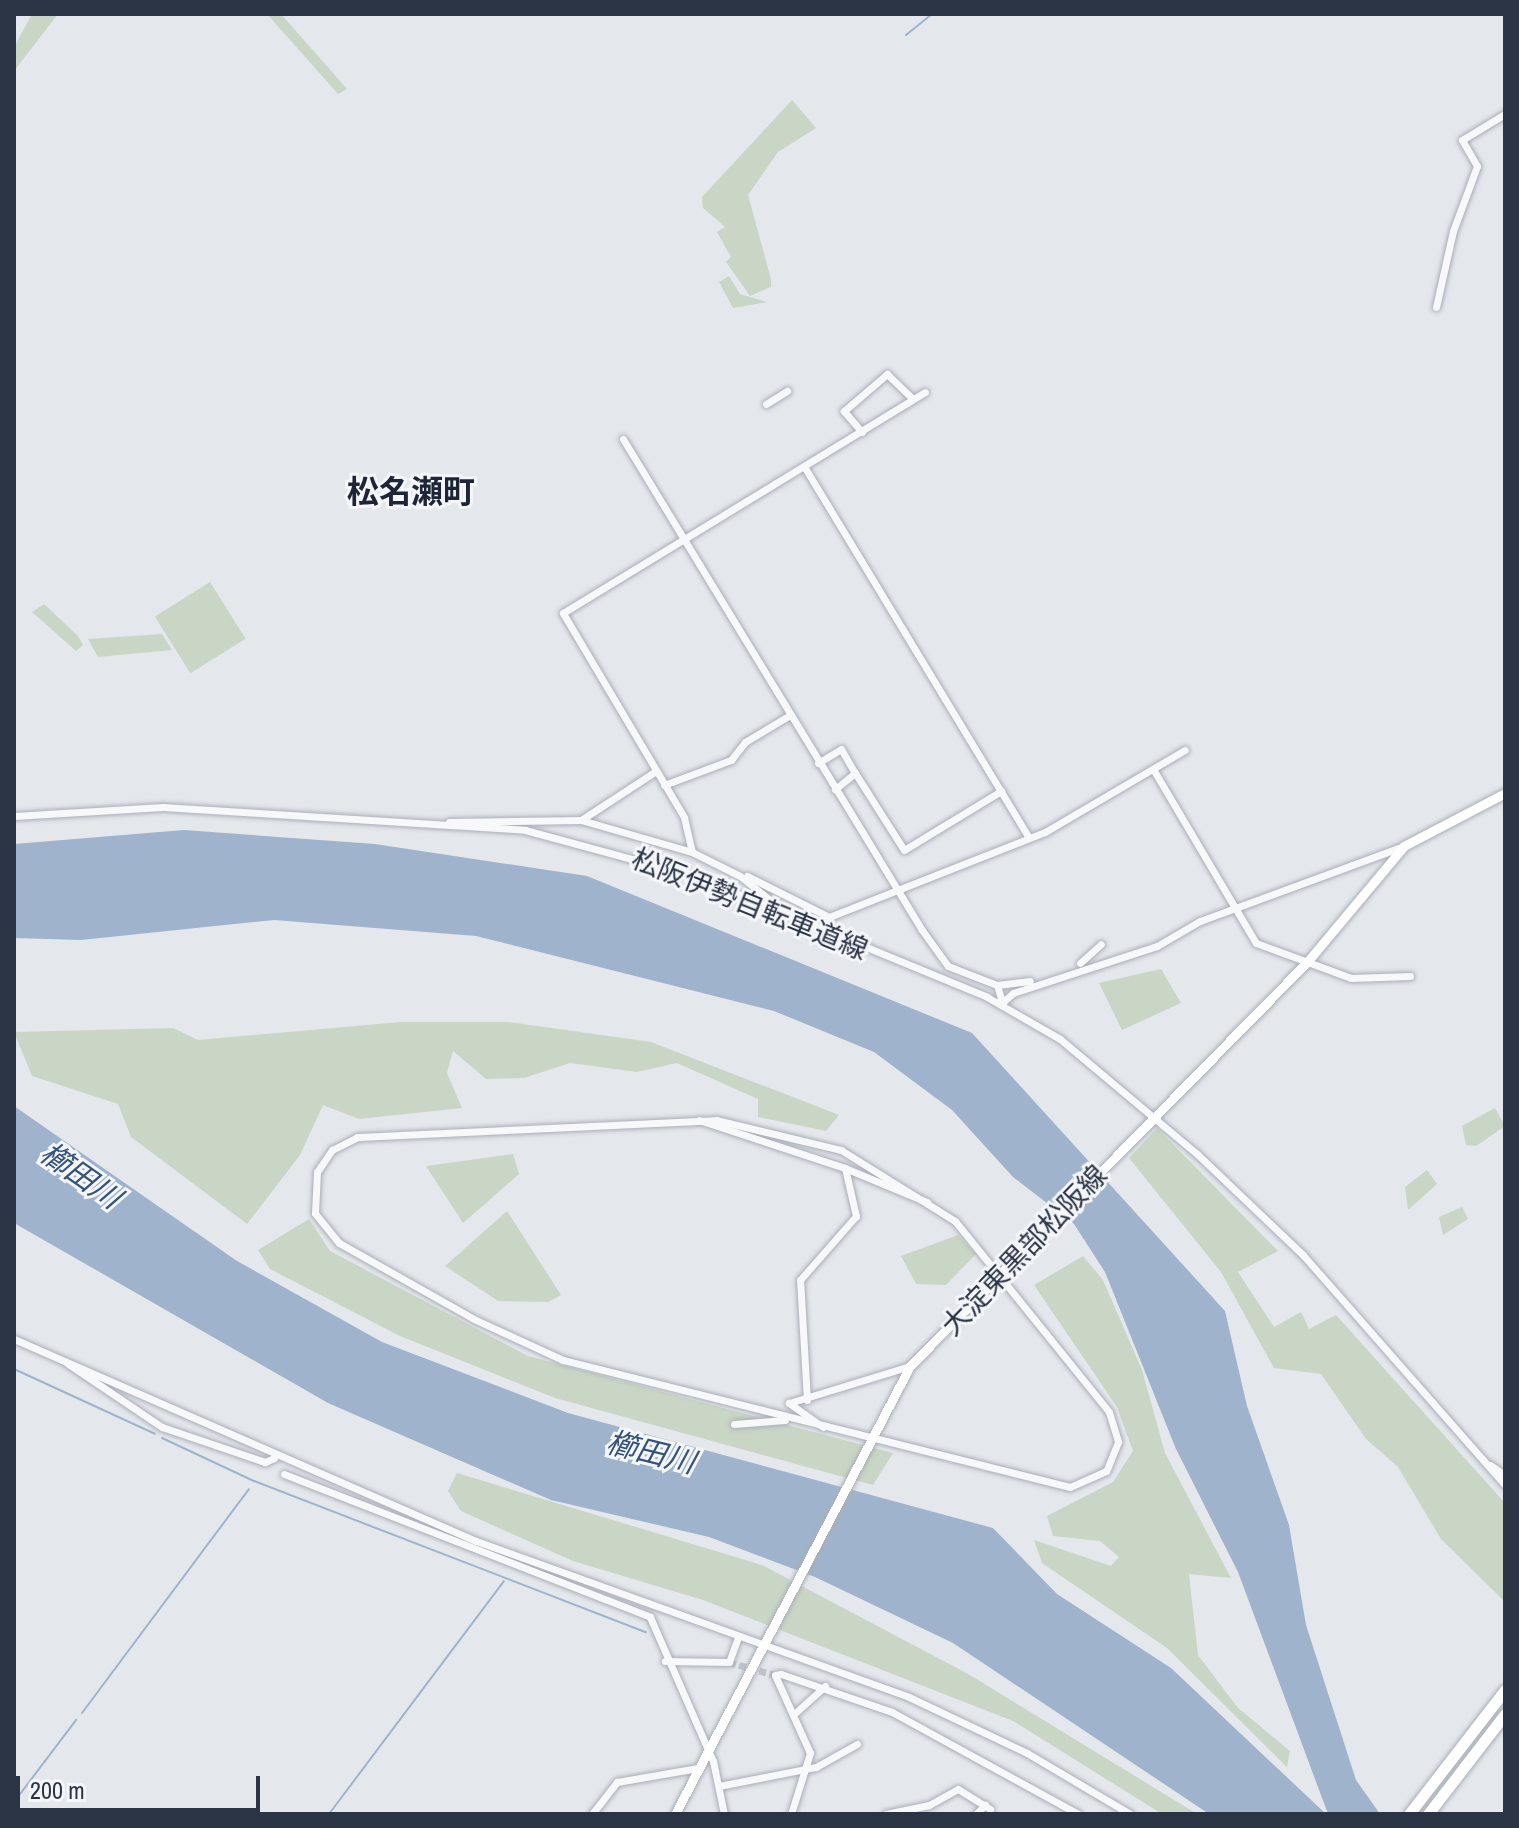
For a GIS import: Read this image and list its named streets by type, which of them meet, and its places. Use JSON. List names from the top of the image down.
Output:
{
  "streets": {
    "main road": ["大淀東黒部松阪線"],
    "street": ["松阪伊勢自転車道線"]
  },
  "crossings": [
    ["松阪伊勢自転車道線", "大淀東黒部松阪線"]
  ],
  "districts": ["松名瀬町"],
  "water": ["櫛田川"],
  "scale_bar": "200 m"
}
